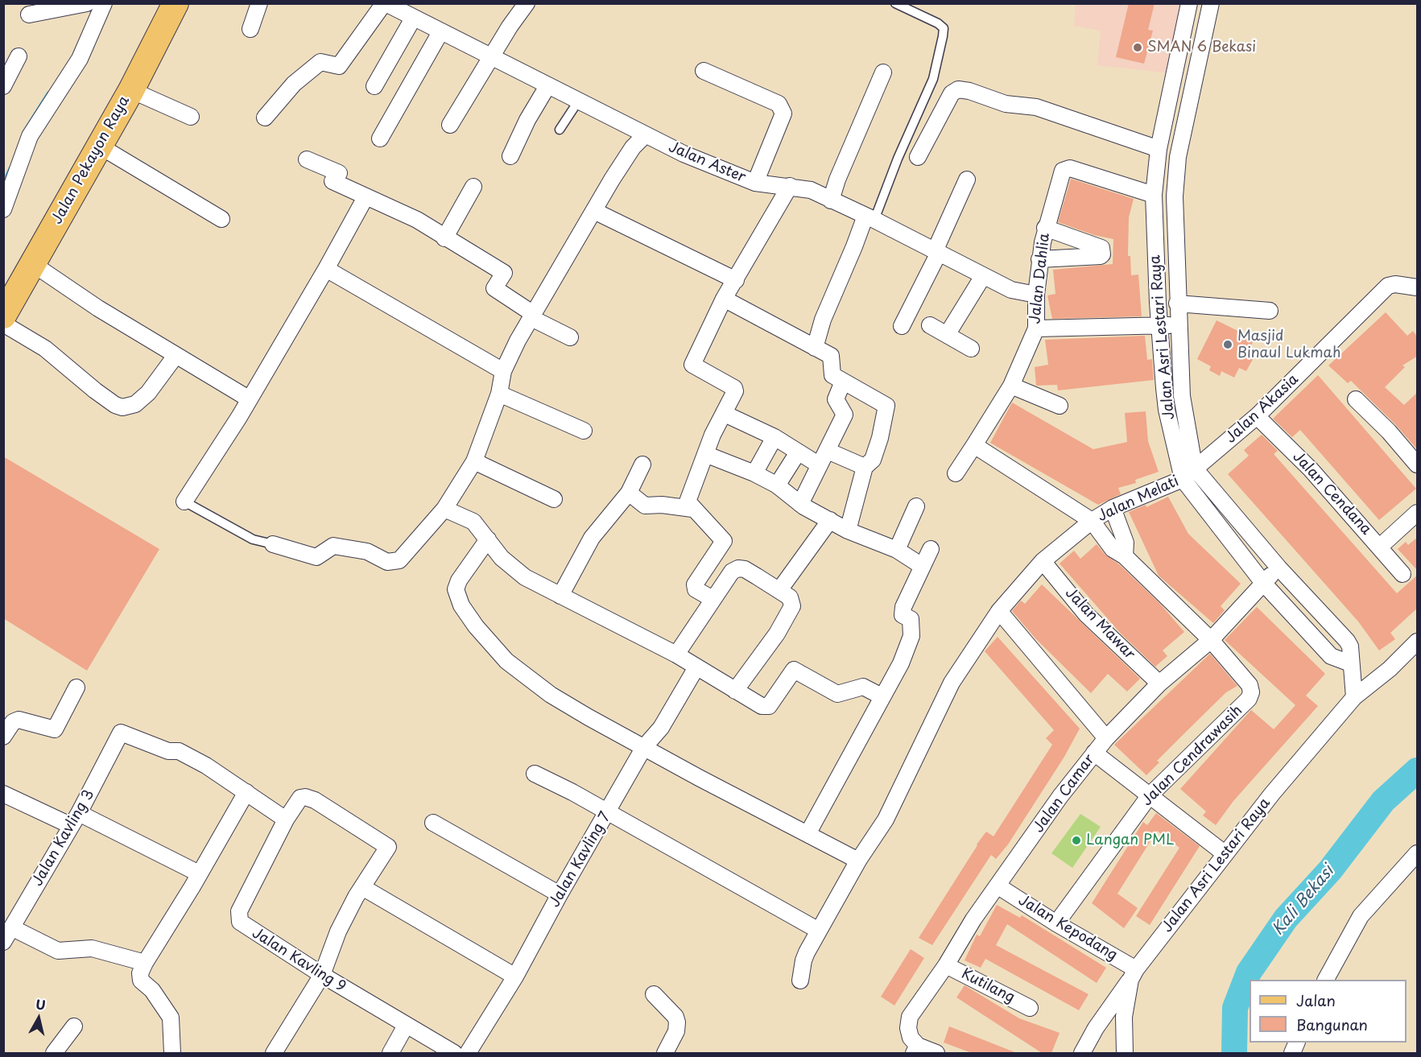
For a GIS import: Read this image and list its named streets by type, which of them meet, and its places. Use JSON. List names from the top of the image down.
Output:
{
  "streets": {
    "main road": ["Jalan Pekayon Raya"],
    "street": [
      "Jalan Aster",
      "Jalan Dahlia",
      "Jalan Asri Lestari Raya",
      "Jalan Akasia",
      "Jalan Cendana",
      "Jalan Melati",
      "Jalan Mawar",
      "Jalan Cendrawasih",
      "Jalan Camar",
      "Jalan Kavling 3",
      "Jalan Kavling 7",
      "Jalan Kepodang",
      "Jalan Kavling 9",
      "Kutilang"
    ]
  },
  "crossings": [
    ["Jalan Aster", "Jalan Dahlia"],
    ["Jalan Dahlia", "Jalan Asri Lestari Raya"],
    ["Jalan Asri Lestari Raya", "Jalan Akasia"],
    ["Jalan Asri Lestari Raya", "Jalan Melati"],
    ["Jalan Asri Lestari Raya", "Jalan Camar"],
    ["Jalan Asri Lestari Raya", "Jalan Kepodang"],
    ["Jalan Akasia", "Jalan Cendana"],
    ["Jalan Akasia", "Jalan Melati"],
    ["Jalan Melati", "Jalan Mawar"],
    ["Jalan Melati", "Jalan Cendrawasih"],
    ["Jalan Mawar", "Jalan Camar"],
    ["Jalan Cendrawasih", "Jalan Camar"],
    ["Jalan Cendrawasih", "Jalan Kepodang"],
    ["Jalan Camar", "Jalan Kepodang"],
    ["Jalan Camar", "Kutilang"]
  ],
  "water": ["Kali Bekasi"],
  "places": ["SMAN 6 Bekasi", "Masjid Binaul Lukmah", "Langan PML"],
  "legend": ["Jalan", "Bangunan"],
  "north": "top"
}
